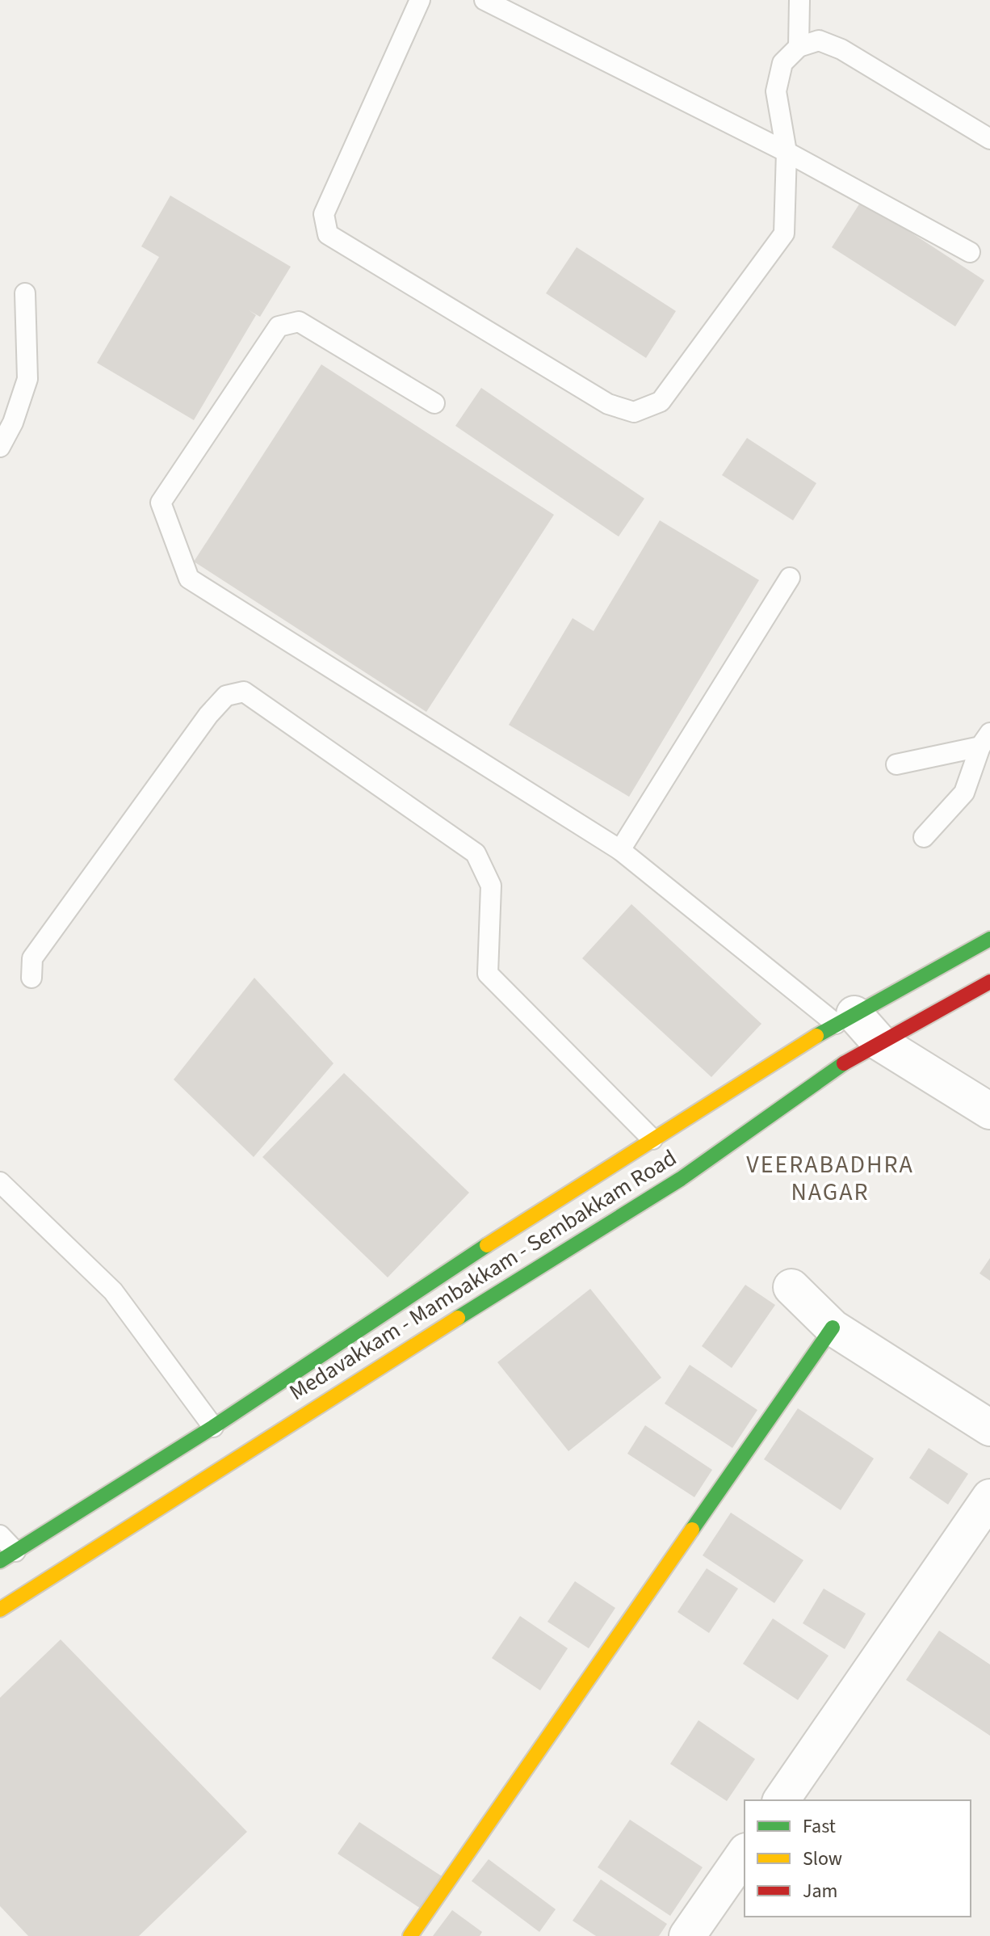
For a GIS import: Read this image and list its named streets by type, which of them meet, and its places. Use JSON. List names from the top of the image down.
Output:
{
  "streets": {
    "main road": ["Medavakkam - Mambakkam - Sembakkam Road"]
  },
  "districts": ["VEERABADHRA NAGAR"],
  "legend": ["Fast", "Slow", "Jam"]
}
